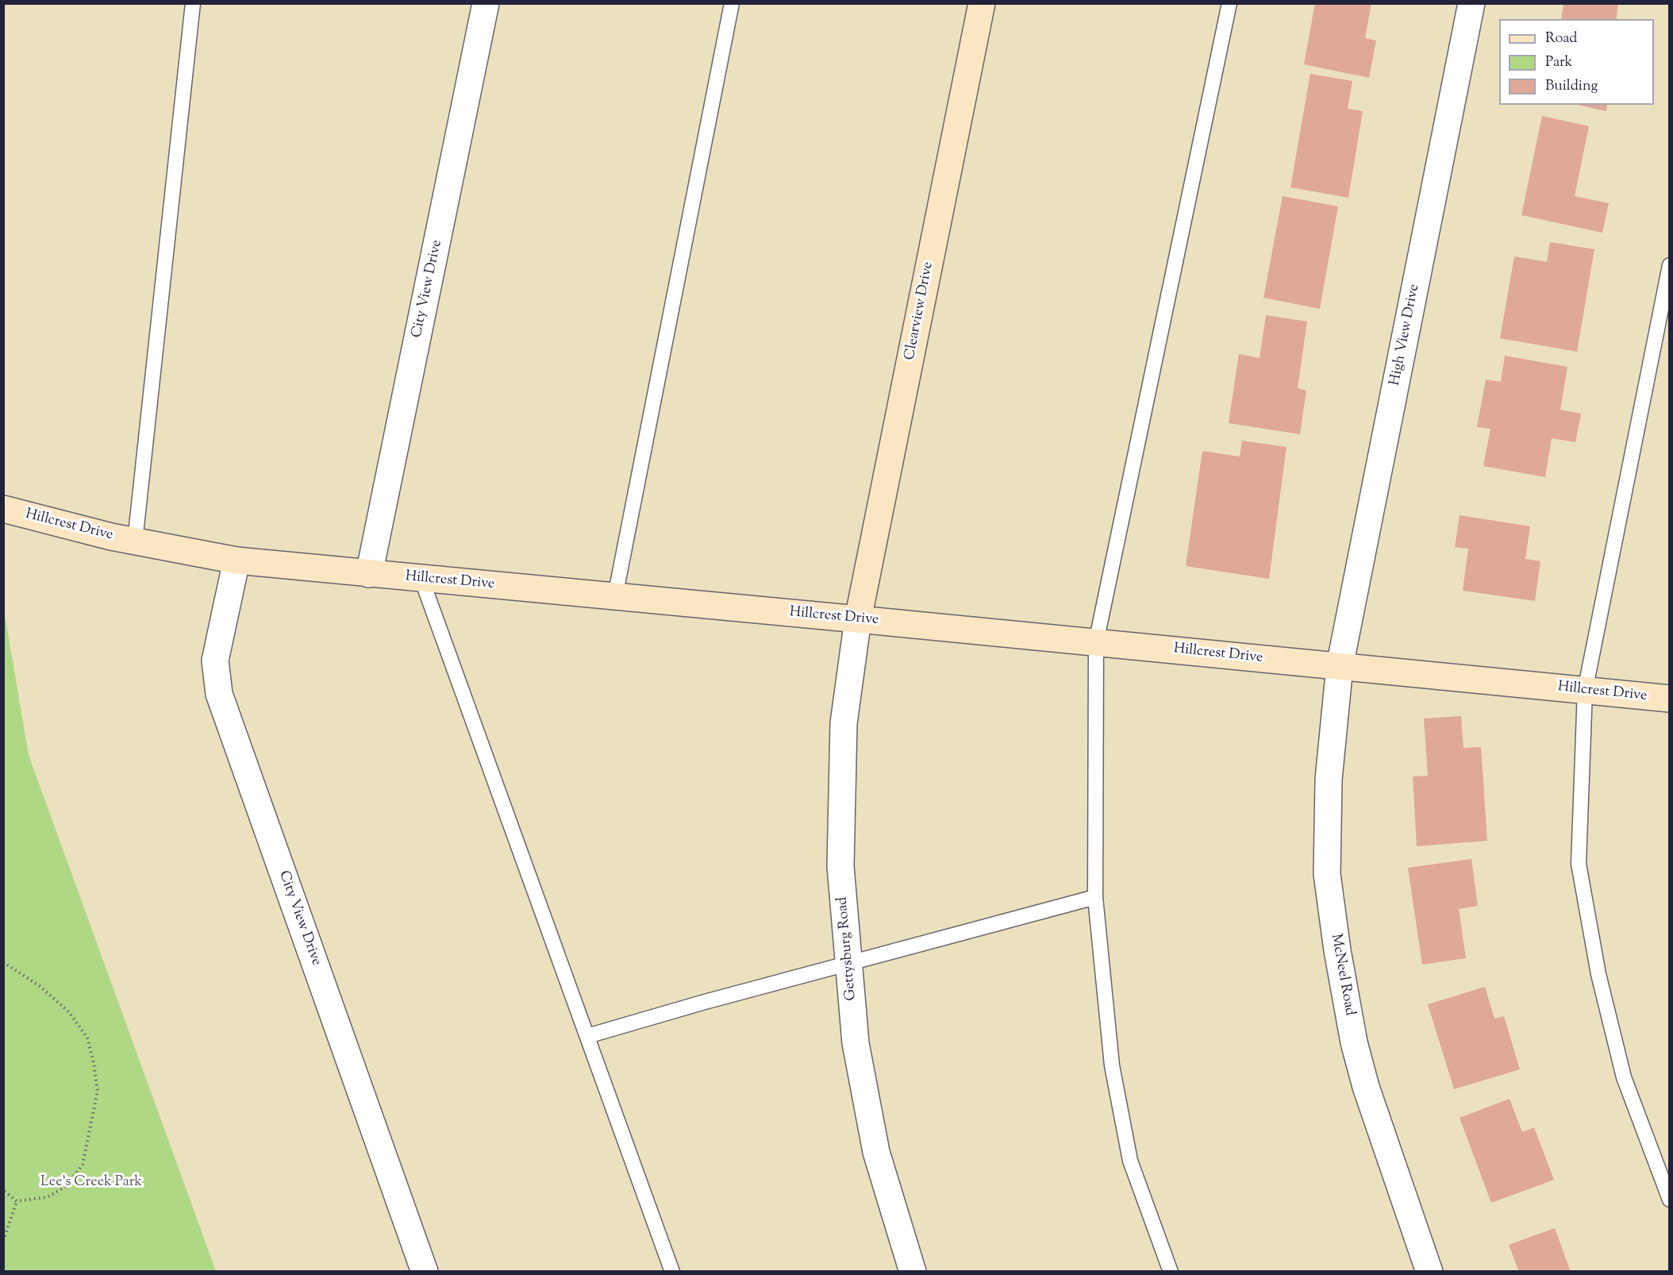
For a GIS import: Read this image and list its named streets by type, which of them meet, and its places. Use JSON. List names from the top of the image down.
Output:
{
  "streets": {
    "street": [
      "City View Drive",
      "Clearview Drive",
      "High View Drive",
      "Hillcrest Drive",
      "Gettysburg Road",
      "McNeel Road"
    ]
  },
  "crossings": [
    ["City View Drive", "Hillcrest Drive"],
    ["Clearview Drive", "Hillcrest Drive"],
    ["Clearview Drive", "Gettysburg Road"],
    ["High View Drive", "Hillcrest Drive"],
    ["High View Drive", "McNeel Road"],
    ["Hillcrest Drive", "Gettysburg Road"],
    ["Hillcrest Drive", "McNeel Road"]
  ],
  "parks": ["Lee's Creek Park"],
  "legend": ["Road", "Park", "Building"]
}
